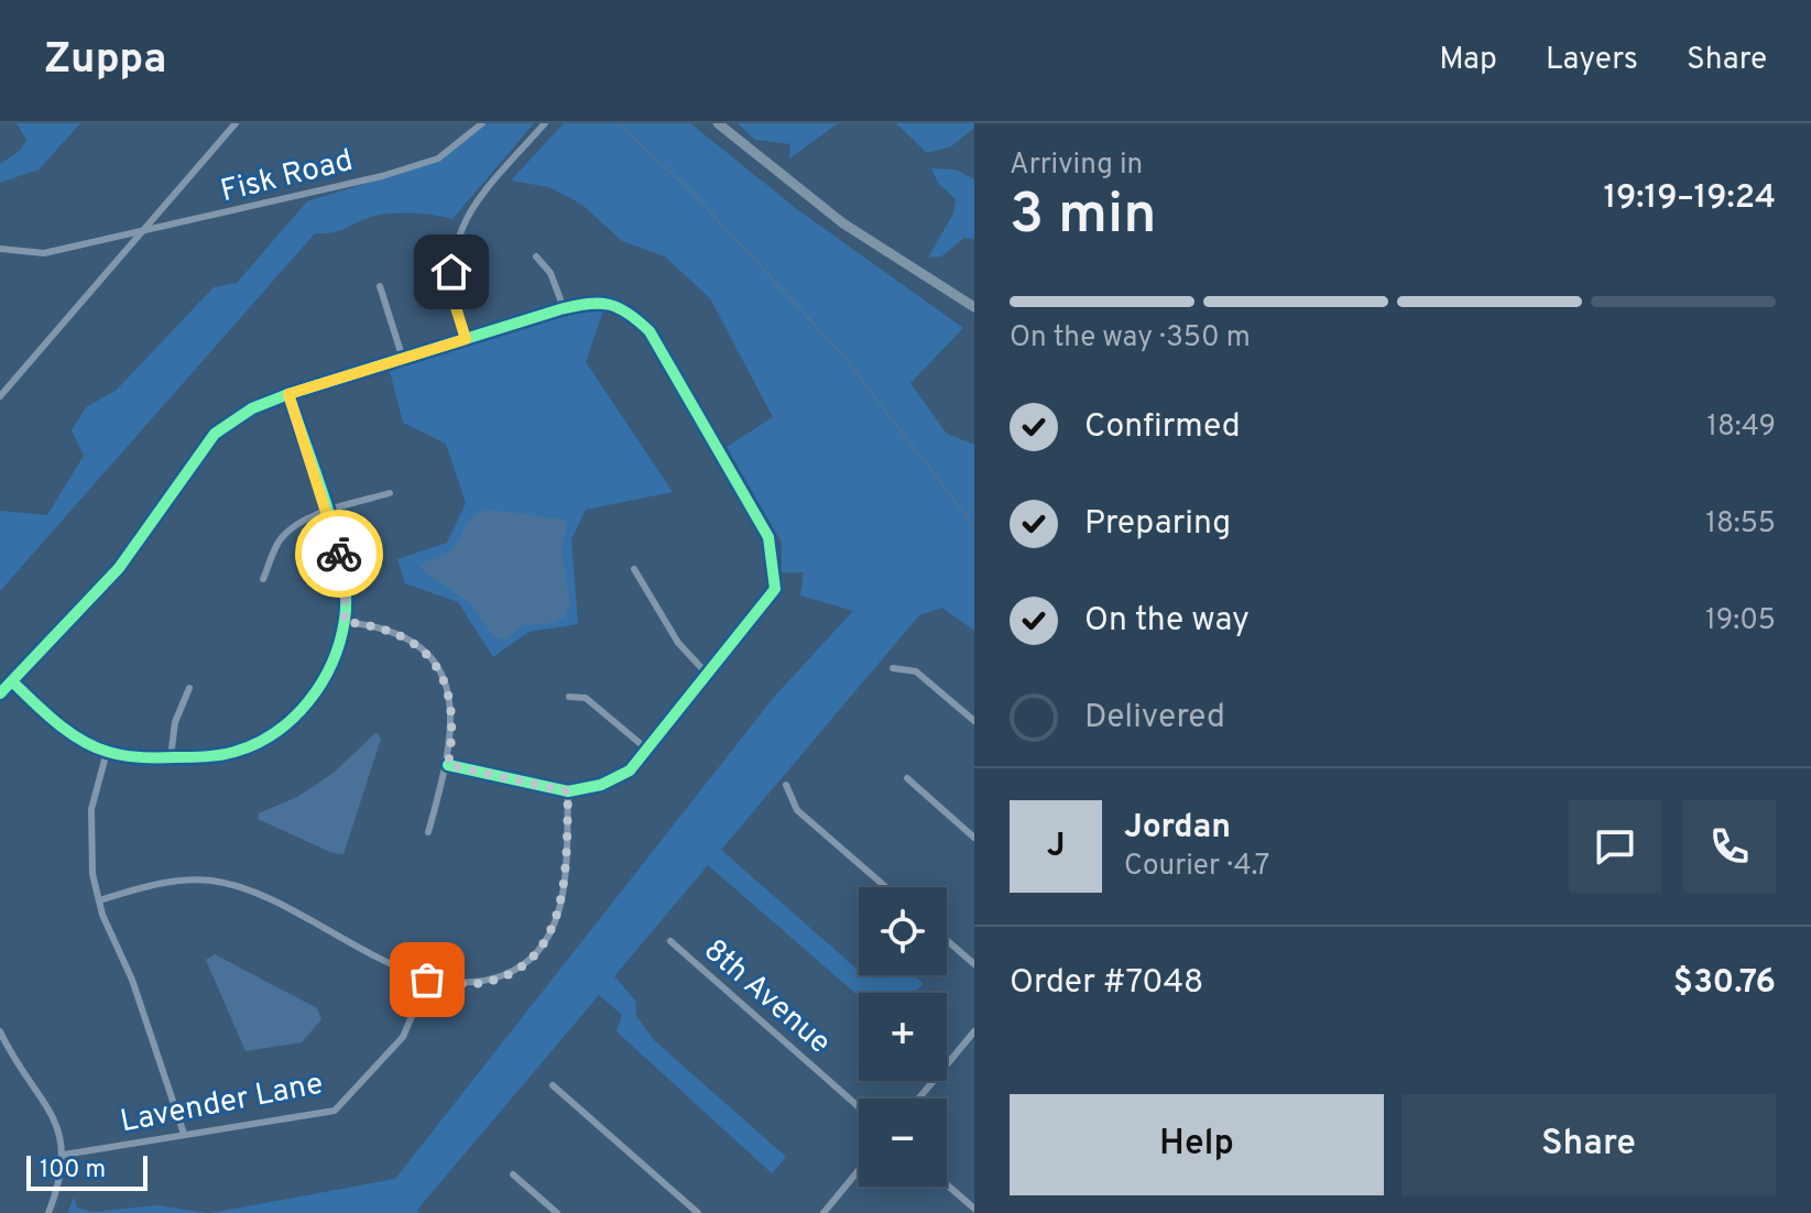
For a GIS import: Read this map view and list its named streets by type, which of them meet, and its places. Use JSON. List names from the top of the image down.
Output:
{
  "streets": {
    "street": ["Fisk Road", "8th Avenue", "Lavender Lane"]
  },
  "scale_bar": "100 m",
  "page": {
    "header": "Zuppa",
    "nav": ["Map", "Layers", "Share"],
    "heading": ["3 min", "Arriving in", "19:19–19:24"],
    "panel": [
      "Jordan",
      "Courier · 4.7",
      "Order #7048",
      "$30.76"
    ],
    "bar": "On the way · 350 m",
    "list": [
      ["Confirmed", "18:49"],
      ["Preparing", "18:55"],
      ["On the way", "19:05"],
      "Delivered"
    ],
    "round": "J",
    "map_buttons": ["+", "−"],
    "buttons": ["Help", "Share"],
    "scale": "100 m"
  }
}
